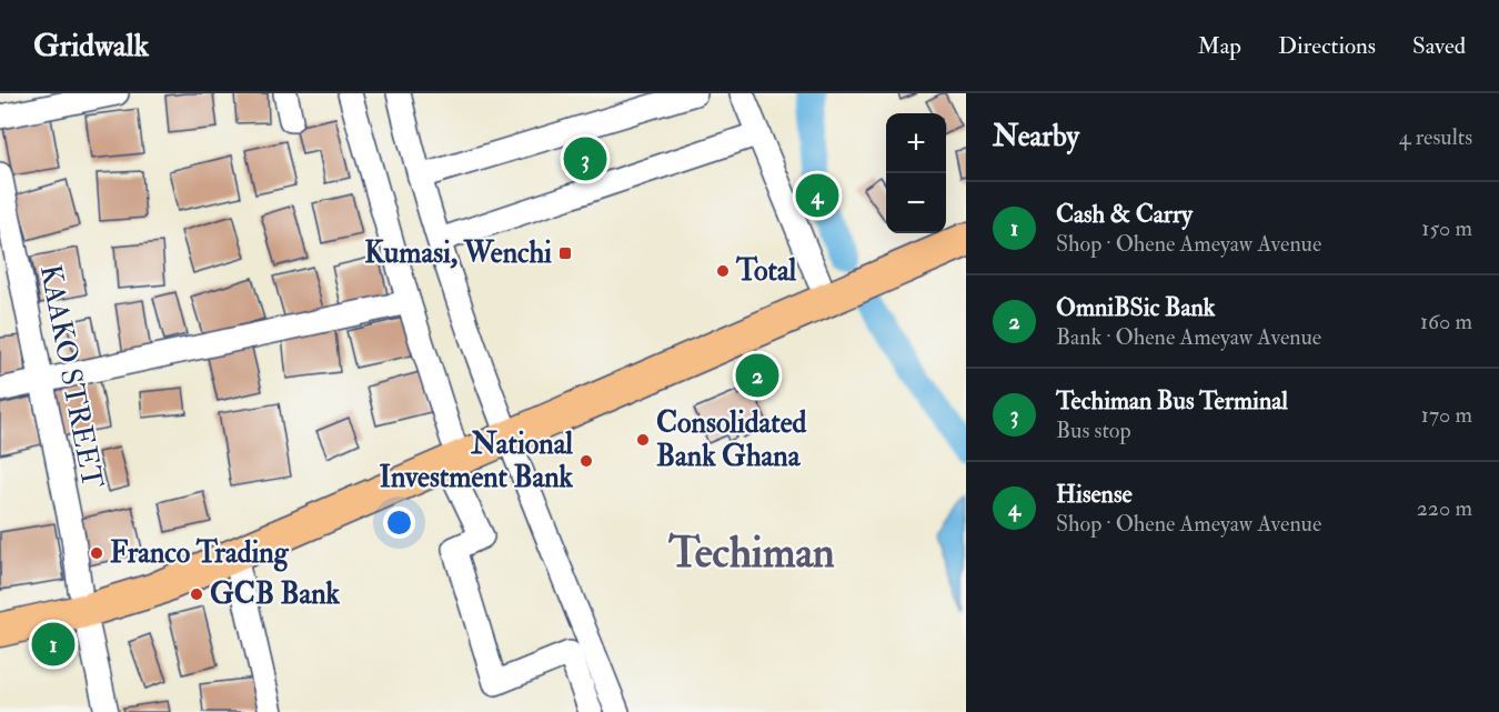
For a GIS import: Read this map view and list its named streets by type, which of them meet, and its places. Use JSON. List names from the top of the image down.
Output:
{
  "streets": {
    "street": ["KAAKO STREET"]
  },
  "districts": ["Techiman"],
  "places": {
    "transit": ["Kumasi, Wenchi"],
    "other": [
      "Total",
      "Consolidated Bank Ghana",
      "National Investment Bank",
      "Franco Trading",
      "GCB Bank"
    ]
  },
  "page": {
    "header": "Gridwalk",
    "nav": ["Map", "Directions", "Saved"],
    "heading": ["Nearby", "4 results"],
    "map_buttons": ["+", "−"],
    "pins": [
      "3",
      "4",
      "2",
      "1"
    ],
    "list": [
      {
        "mark": "1",
        "name": "Cash & Carry",
        "note": "Shop · Ohene Ameyaw Avenue",
        "value": "150 m"
      },
      {
        "mark": "2",
        "name": "OmniBSic Bank",
        "note": "Bank · Ohene Ameyaw Avenue",
        "value": "160 m"
      },
      {
        "mark": "3",
        "name": "Techiman Bus Terminal",
        "note": "Bus stop",
        "value": "170 m"
      },
      {
        "mark": "4",
        "name": "Hisense",
        "note": "Shop · Ohene Ameyaw Avenue",
        "value": "220 m"
      }
    ]
  }
}
